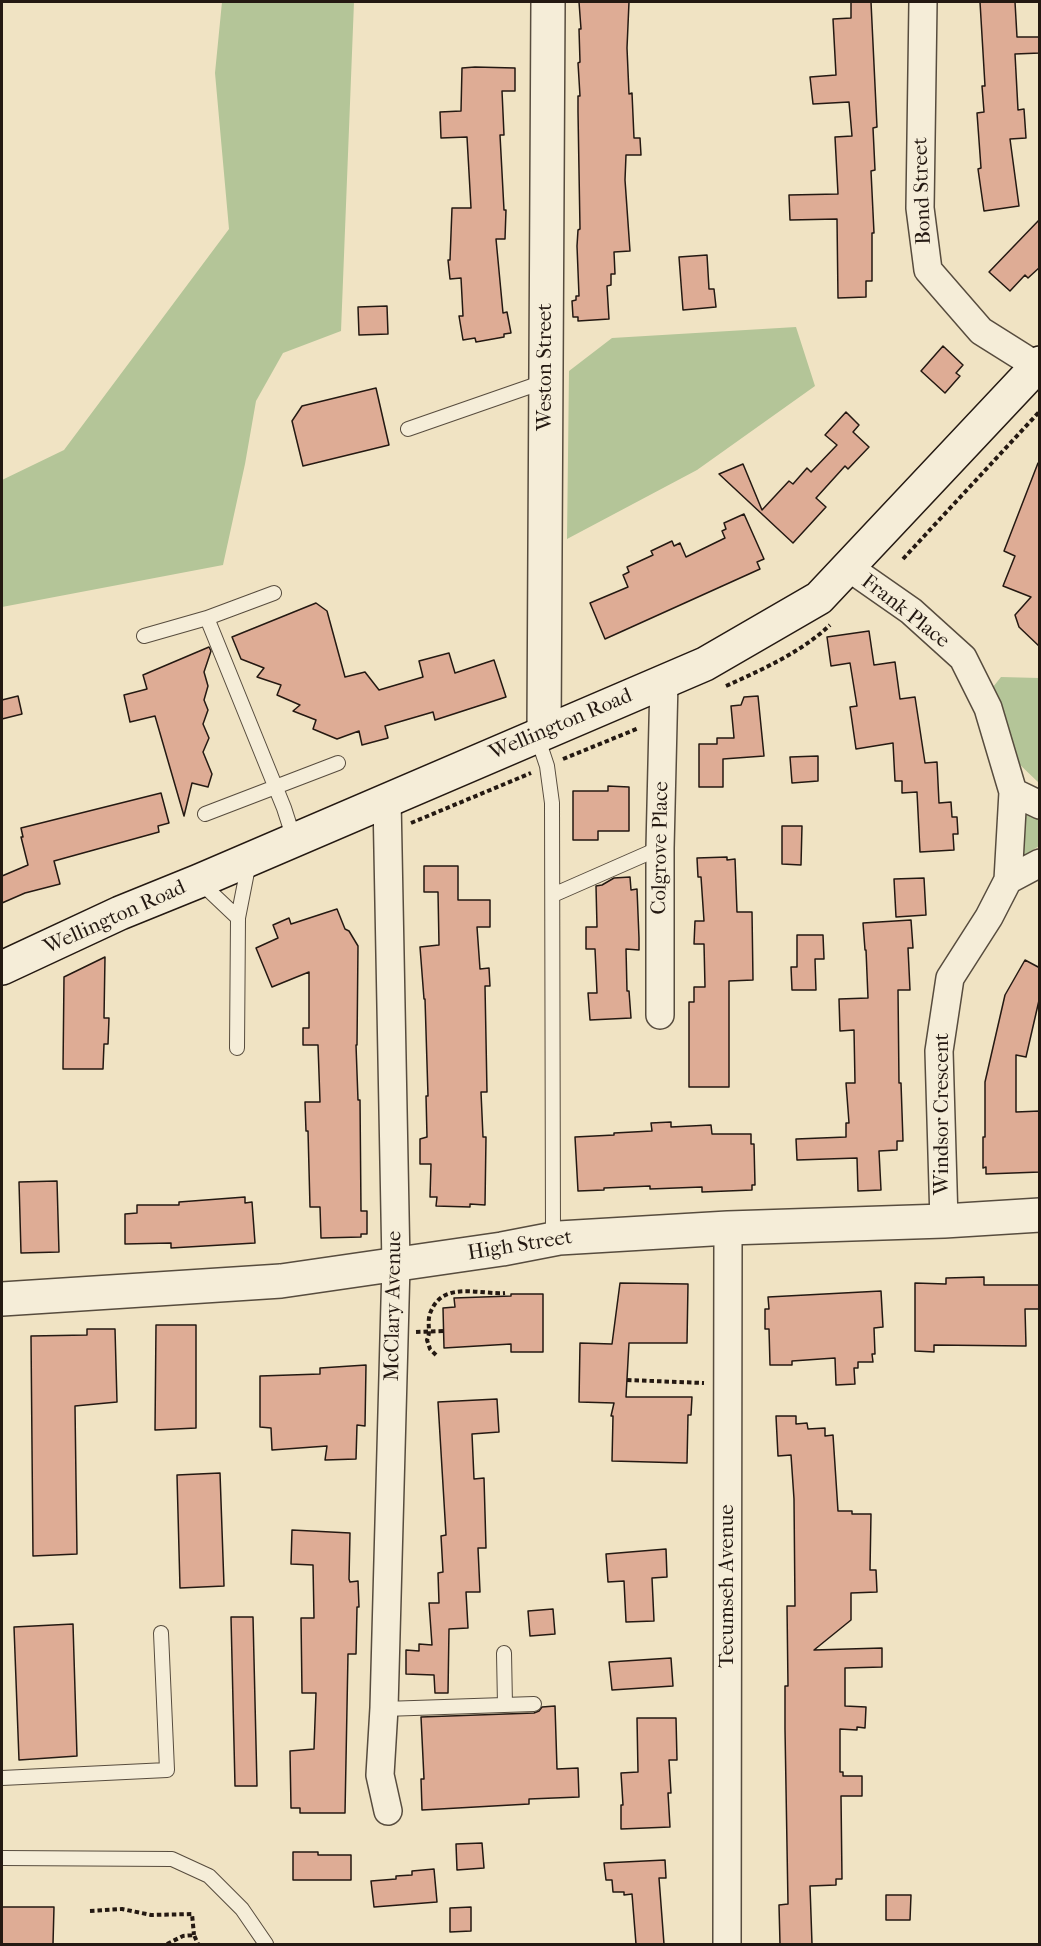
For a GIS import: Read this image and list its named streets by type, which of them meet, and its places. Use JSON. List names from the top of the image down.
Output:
{
  "streets": {
    "street": [
      "Bond Street",
      "Weston Street",
      "Frank Place",
      "Wellington Road",
      "Colgrove Place",
      "Windsor Crescent",
      "High Street",
      "McClary Avenue",
      "Tecumseh Avenue"
    ]
  },
  "crossings": [
    ["Bond Street", "Wellington Road"],
    ["Weston Street", "Wellington Road"],
    ["Frank Place", "Wellington Road"],
    ["Frank Place", "Windsor Crescent"],
    ["Wellington Road", "Colgrove Place"],
    ["Wellington Road", "McClary Avenue"],
    ["Windsor Crescent", "High Street"],
    ["High Street", "McClary Avenue"],
    ["High Street", "Tecumseh Avenue"]
  ]
}
